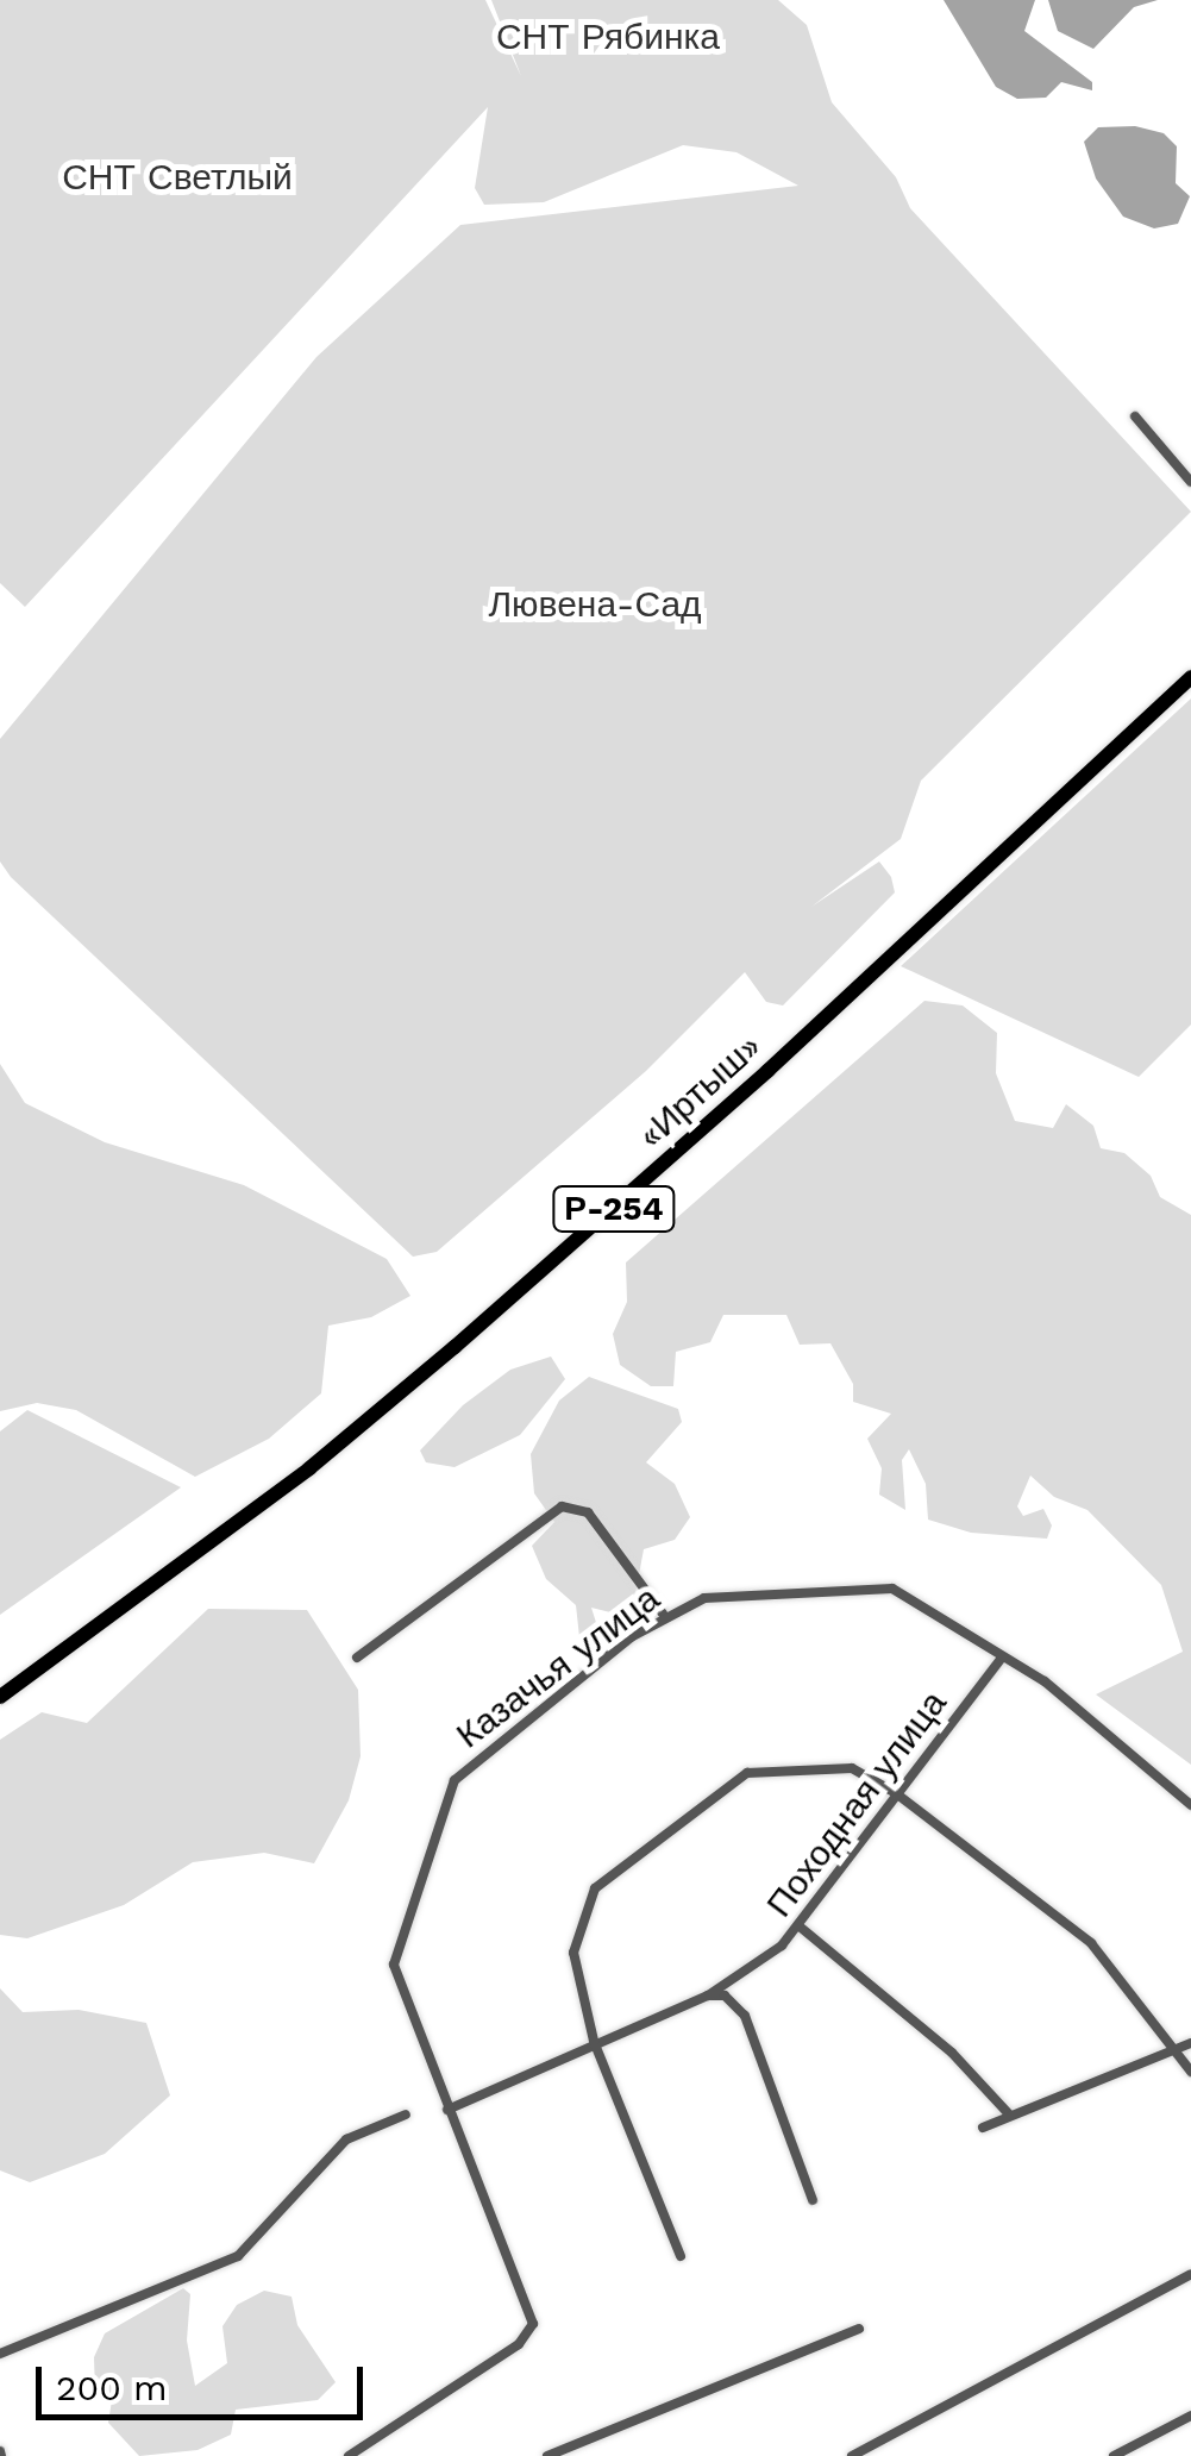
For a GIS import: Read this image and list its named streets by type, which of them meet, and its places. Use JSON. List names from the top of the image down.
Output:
{
  "streets": {
    "highway": ["«Иртыш»", "Р-254"],
    "street": ["Казачья улица", "Походная улица"]
  },
  "crossings": [
    ["Казачья улица", "Походная улица"]
  ],
  "parks": ["СНТ Рябинка", "СНТ Светлый", "Лювена-Сад"],
  "scale_bar": "200 m"
}
